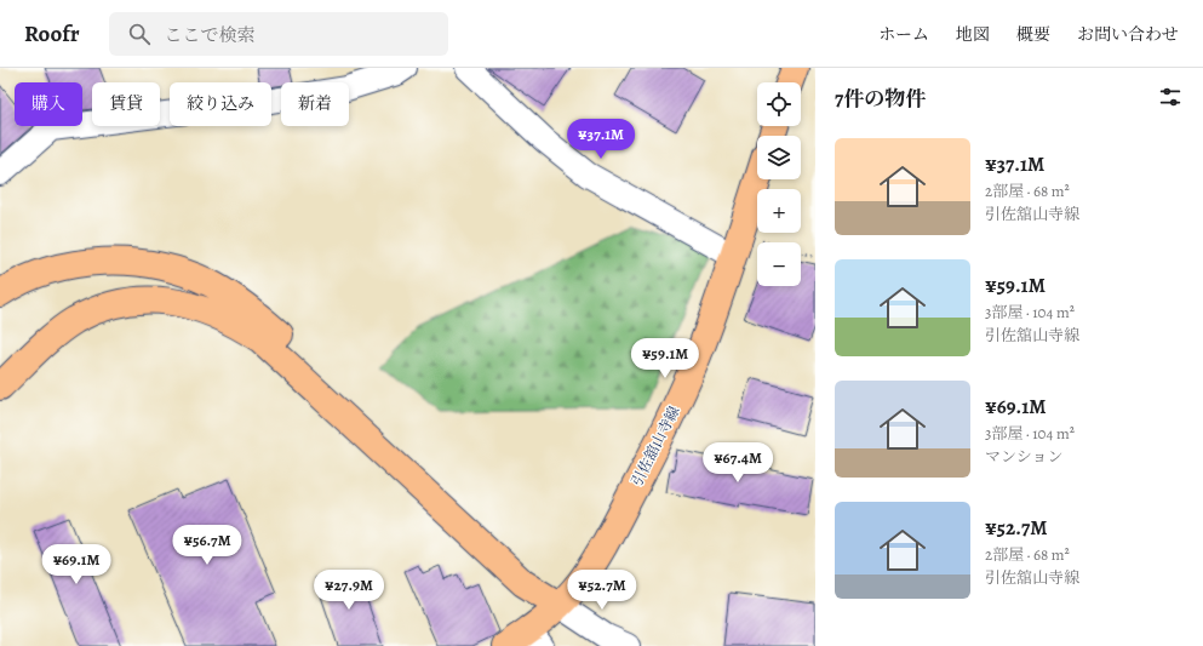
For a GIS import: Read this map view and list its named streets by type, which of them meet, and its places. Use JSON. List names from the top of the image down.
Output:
{
  "streets": {
    "main road": ["引佐舘山寺線"]
  },
  "page": {
    "header": "Roofr",
    "search": "ここで検索",
    "nav": [
      "ホーム",
      "地図",
      "概要",
      "お問い合わせ"
    ],
    "heading": "7件の物件",
    "map_buttons": ["+", "−"],
    "chip": [
      "購入",
      "賃貸",
      "絞り込み",
      "新着"
    ],
    "price": [
      "¥37.1M",
      "¥59.1M",
      "¥67.4M",
      "¥56.7M",
      "¥69.1M",
      "¥27.9M",
      "¥52.7M"
    ],
    "list": [
      {
        "name": "¥37.1M",
        "note": "2部屋 · 68 m² · 引佐舘山寺線"
      },
      {
        "name": "¥59.1M",
        "note": "3部屋 · 104 m² · 引佐舘山寺線"
      },
      {
        "name": "¥69.1M",
        "note": "3部屋 · 104 m² · マンション"
      },
      {
        "name": "¥52.7M",
        "note": "2部屋 · 68 m² · 引佐舘山寺線"
      }
    ]
  }
}
